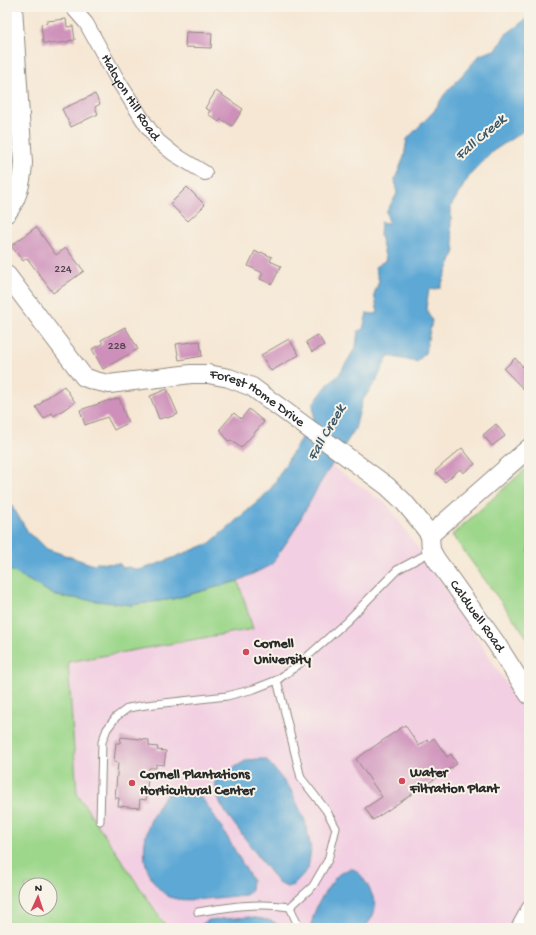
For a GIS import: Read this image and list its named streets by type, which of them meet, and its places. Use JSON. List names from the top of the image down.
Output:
{
  "streets": {
    "street": ["Halcyon Hill Road", "Forest Home Drive", "Caldwell Road"]
  },
  "crossings": [
    ["Forest Home Drive", "Caldwell Road"]
  ],
  "water": ["Fall Creek"],
  "places": ["Cornell University", "Water Filtration Plant", "Cornell Plantations Horticultural Center"],
  "house_numbers": ["224", "228"],
  "north": "top"
}
